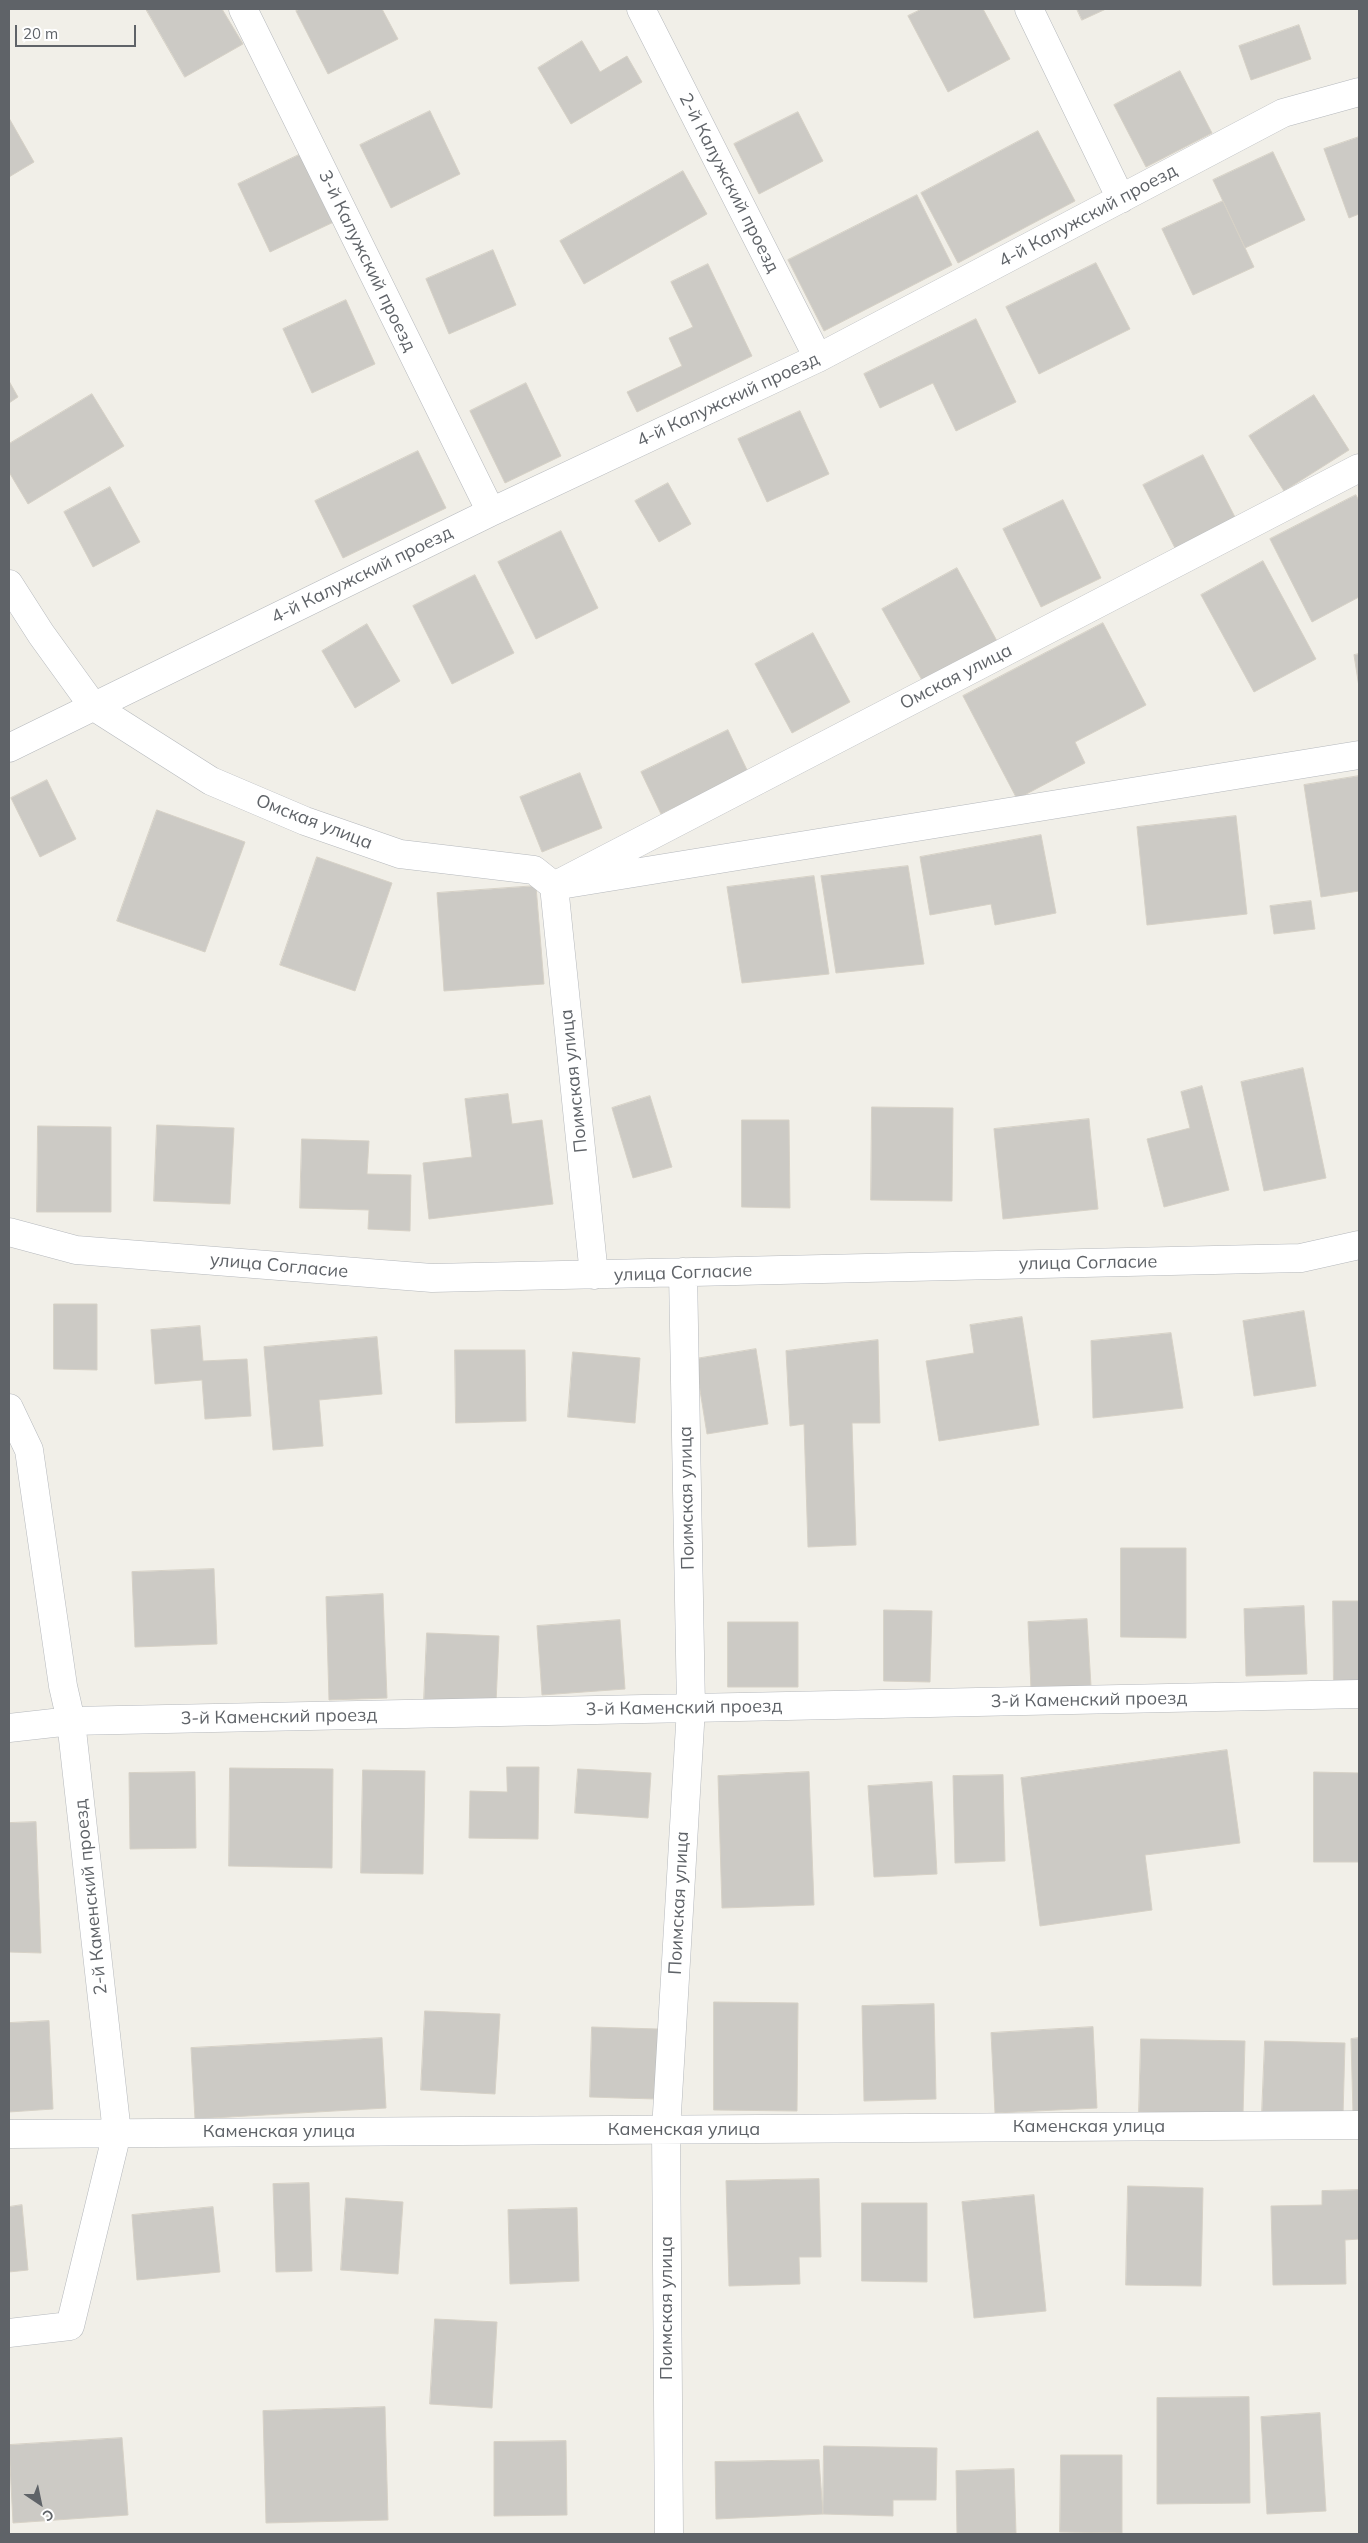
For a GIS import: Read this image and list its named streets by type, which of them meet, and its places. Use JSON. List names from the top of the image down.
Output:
{
  "streets": {
    "street": [
      "2-й Калужский проезд",
      "4-й Калужский проезд",
      "3-й Калужский проезд",
      "Омская улица",
      "Поимская улица",
      "улица Согласие",
      "3-й Каменский проезд",
      "2-й Каменский проезд",
      "Каменская улица"
    ]
  },
  "crossings": [
    ["2-й Калужский проезд", "4-й Калужский проезд"],
    ["4-й Калужский проезд", "3-й Калужский проезд"],
    ["4-й Калужский проезд", "Омская улица"],
    ["Омская улица", "Поимская улица"],
    ["Поимская улица", "улица Согласие"],
    ["Поимская улица", "3-й Каменский проезд"],
    ["Поимская улица", "Каменская улица"],
    ["3-й Каменский проезд", "2-й Каменский проезд"],
    ["2-й Каменский проезд", "Каменская улица"]
  ],
  "scale_bar": "20 m",
  "north": "bottom right"
}
